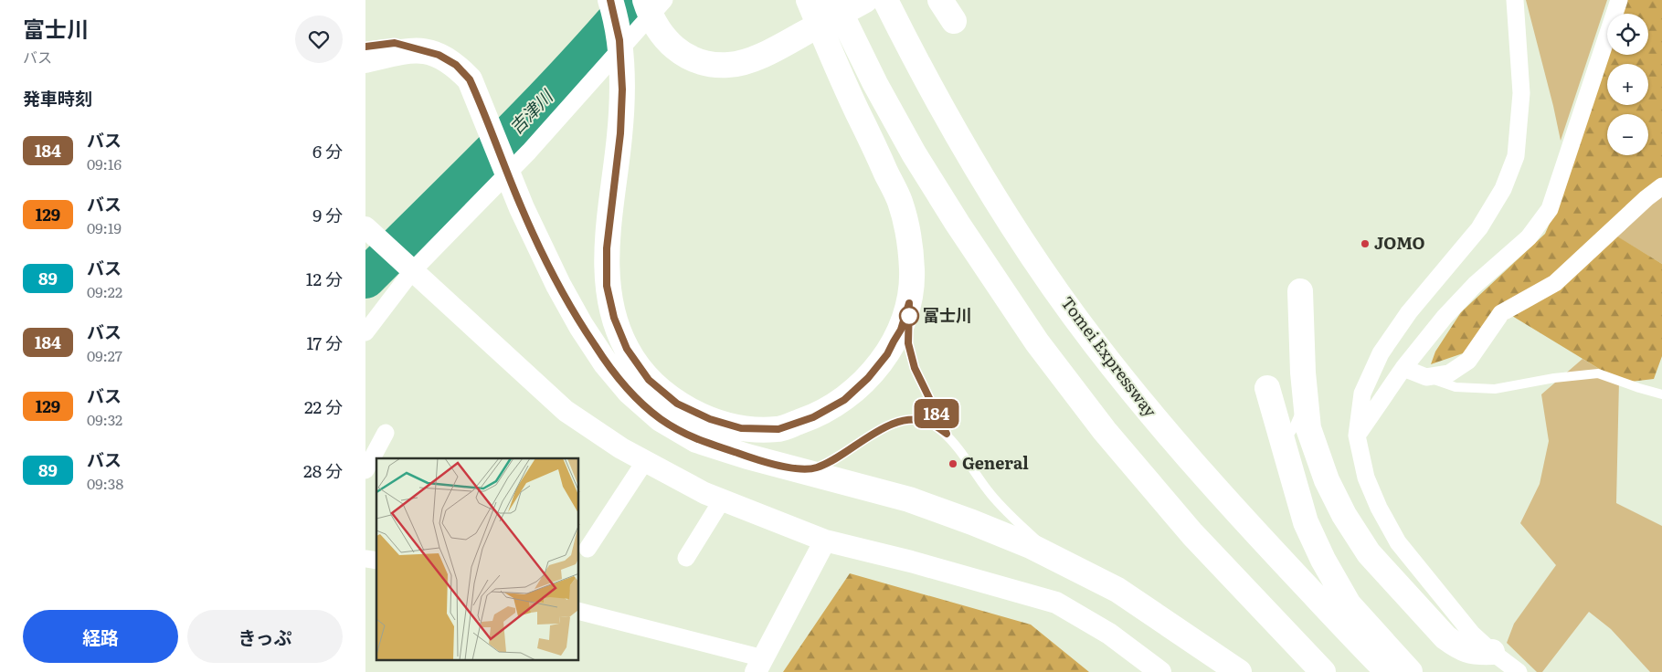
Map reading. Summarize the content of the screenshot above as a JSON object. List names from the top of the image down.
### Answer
{
  "streets": {
    "highway": ["Tomei Expressway"]
  },
  "water": ["吉津川"],
  "places": ["JOMO", "富士川", "General"],
  "lines": ["bus line 184"],
  "page": {
    "heading": [
      ["富士川", "バス"],
      "発車時刻"
    ],
    "on_map": "184",
    "map_buttons": ["+", "−"],
    "list": [
      {
        "mark": "184",
        "name": "バス",
        "note": "09:16",
        "value": "6 分"
      },
      {
        "mark": "129",
        "name": "バス",
        "note": "09:19",
        "value": "9 分"
      },
      {
        "mark": "89",
        "name": "バス",
        "note": "09:22",
        "value": "12 分"
      },
      {
        "mark": "184",
        "name": "バス",
        "note": "09:27",
        "value": "17 分"
      },
      {
        "mark": "129",
        "name": "バス",
        "note": "09:32",
        "value": "22 分"
      },
      {
        "mark": "89",
        "name": "バス",
        "note": "09:38",
        "value": "28 分"
      }
    ],
    "buttons": ["経路", "きっぷ"]
  }
}
